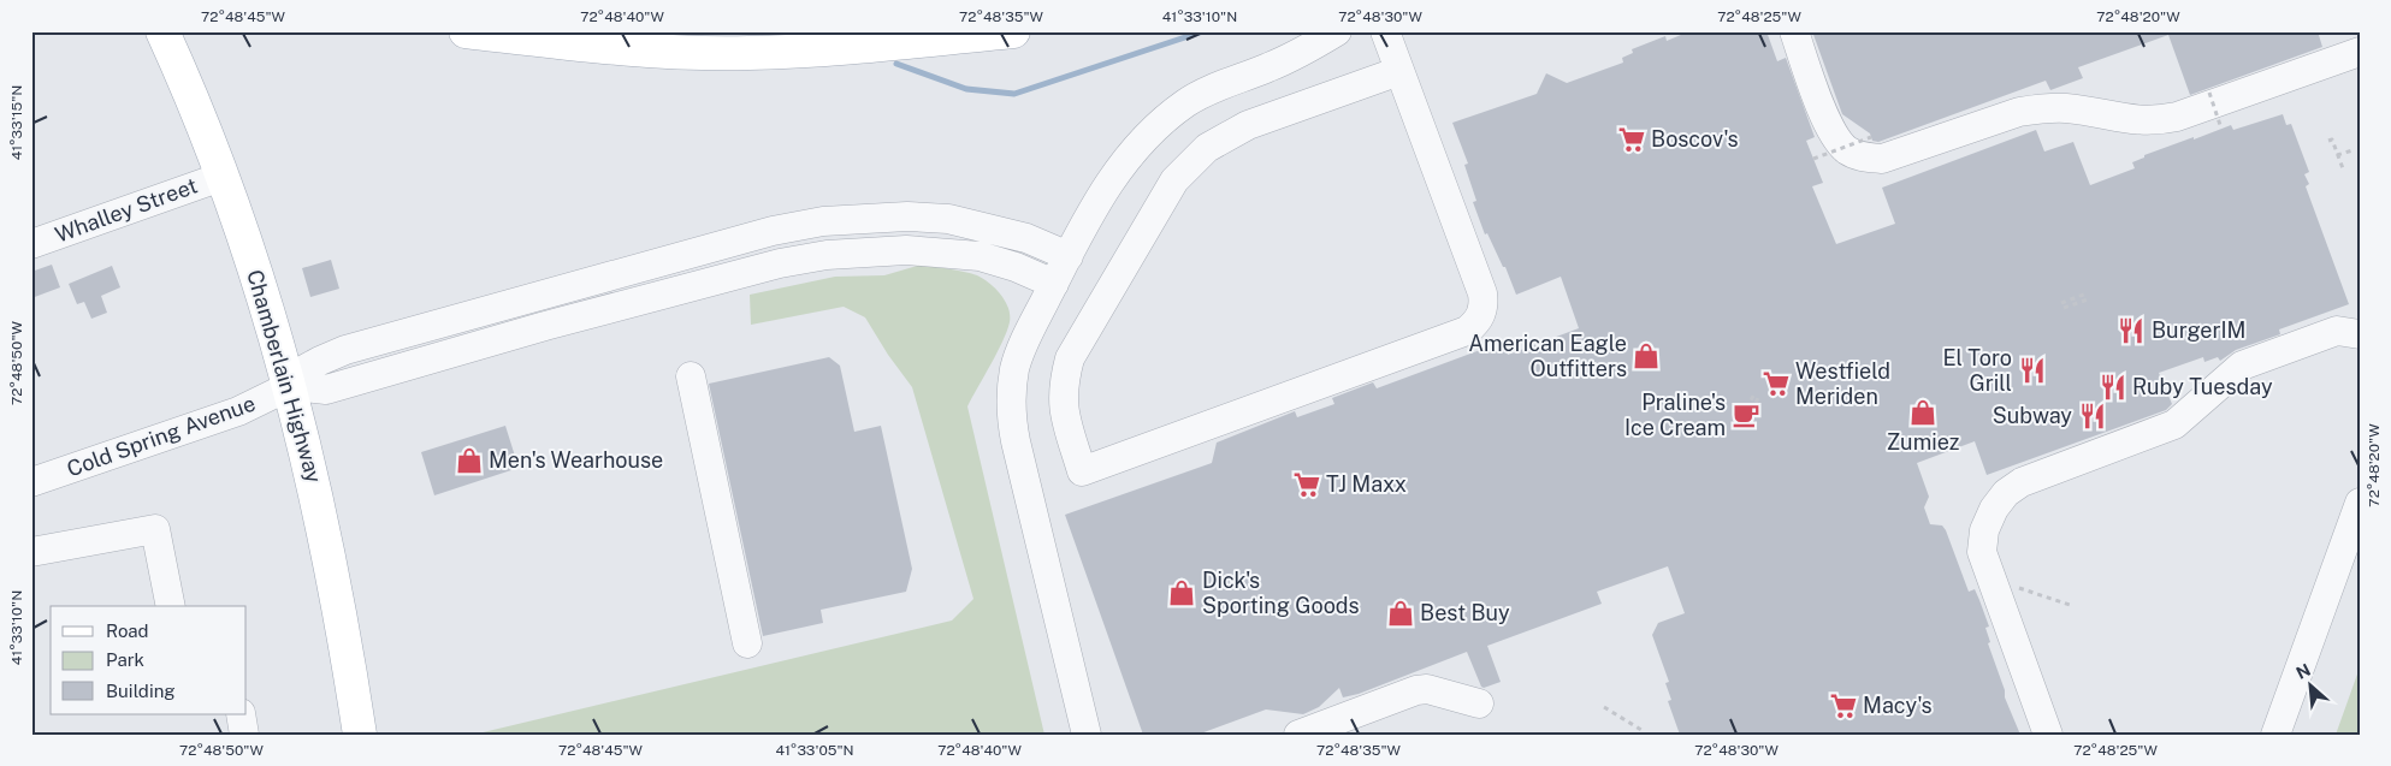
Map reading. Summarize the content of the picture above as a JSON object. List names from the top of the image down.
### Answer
{
  "streets": {
    "main road": ["Chamberlain Highway"],
    "street": ["Whalley Street", "Cold Spring Avenue"]
  },
  "crossings": [
    ["Whalley Street", "Chamberlain Highway"],
    ["Chamberlain Highway", "Cold Spring Avenue"]
  ],
  "places": {
    "supermarket": [
      "Boscov's",
      "Westfield Meriden",
      "TJ Maxx",
      "Macy's"
    ],
    "restaurant": [
      "BurgerIM",
      "El Toro Grill",
      "Ruby Tuesday",
      "Subway"
    ],
    "shop": [
      "American Eagle Outfitters",
      "Zumiez",
      "Men's Wearhouse",
      "Dick's Sporting Goods",
      "Best Buy"
    ],
    "cafe": ["Praline's Ice Cream"]
  },
  "legend": ["Road", "Park", "Building"],
  "north": "top left",
  "coordinates": [
    "72°48'45\"W",
    "72°48'40\"W",
    "72°48'35\"W",
    "41°33'10\"N",
    "72°48'30\"W",
    "72°48'25\"W",
    "72°48'20\"W",
    "41°33'15\"N",
    "72°48'50\"W",
    "41°33'05\"N"
  ]
}
